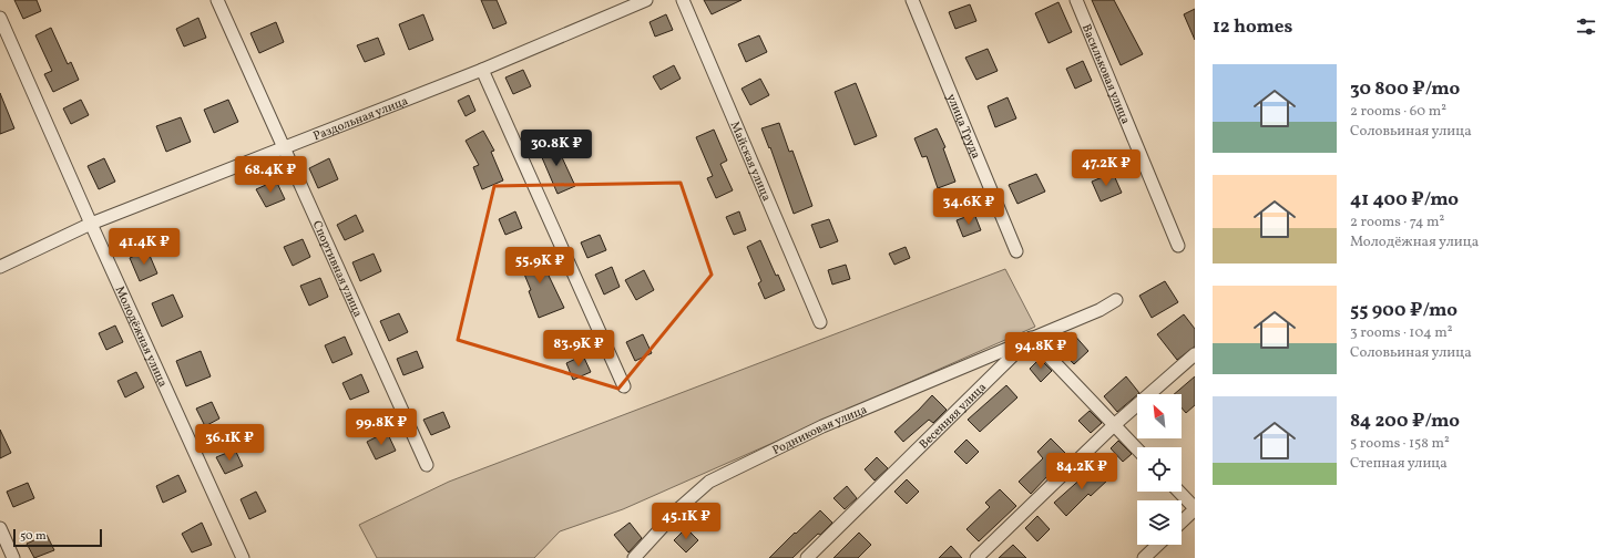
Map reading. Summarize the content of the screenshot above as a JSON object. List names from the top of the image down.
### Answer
{
  "streets": {
    "street": [
      "Васильковая улица",
      "Раздольная улица",
      "улица Труда",
      "Майская улица",
      "Спортивная улица",
      "Молодёжная улица",
      "Весенняя улица",
      "Родниковая улица"
    ]
  },
  "crossings": [
    ["Раздольная улица", "Спортивная улица"],
    ["Раздольная улица", "Молодёжная улица"],
    ["Весенняя улица", "Родниковая улица"]
  ],
  "scale_bar": "50 m",
  "north": "top left",
  "page": {
    "heading": "12 homes",
    "list": [
      {
        "name": "30 800 ₽/mo",
        "note": "2 rooms · 60 m² · Соловьиная улица"
      },
      {
        "name": "41 400 ₽/mo",
        "note": "2 rooms · 74 m² · Молодёжная улица"
      },
      {
        "name": "55 900 ₽/mo",
        "note": "3 rooms · 104 m² · Соловьиная улица"
      },
      {
        "name": "84 200 ₽/mo",
        "note": "5 rooms · 158 m² · Степная улица"
      }
    ],
    "price": [
      "30.8K ₽",
      "47.2K ₽",
      "68.4K ₽",
      "34.6K ₽",
      "41.4K ₽",
      "55.9K ₽",
      "83.9K ₽",
      "94.8K ₽",
      "99.8K ₽",
      "36.1K ₽",
      "84.2K ₽",
      "45.1K ₽"
    ],
    "scale": "50 m"
  }
}
